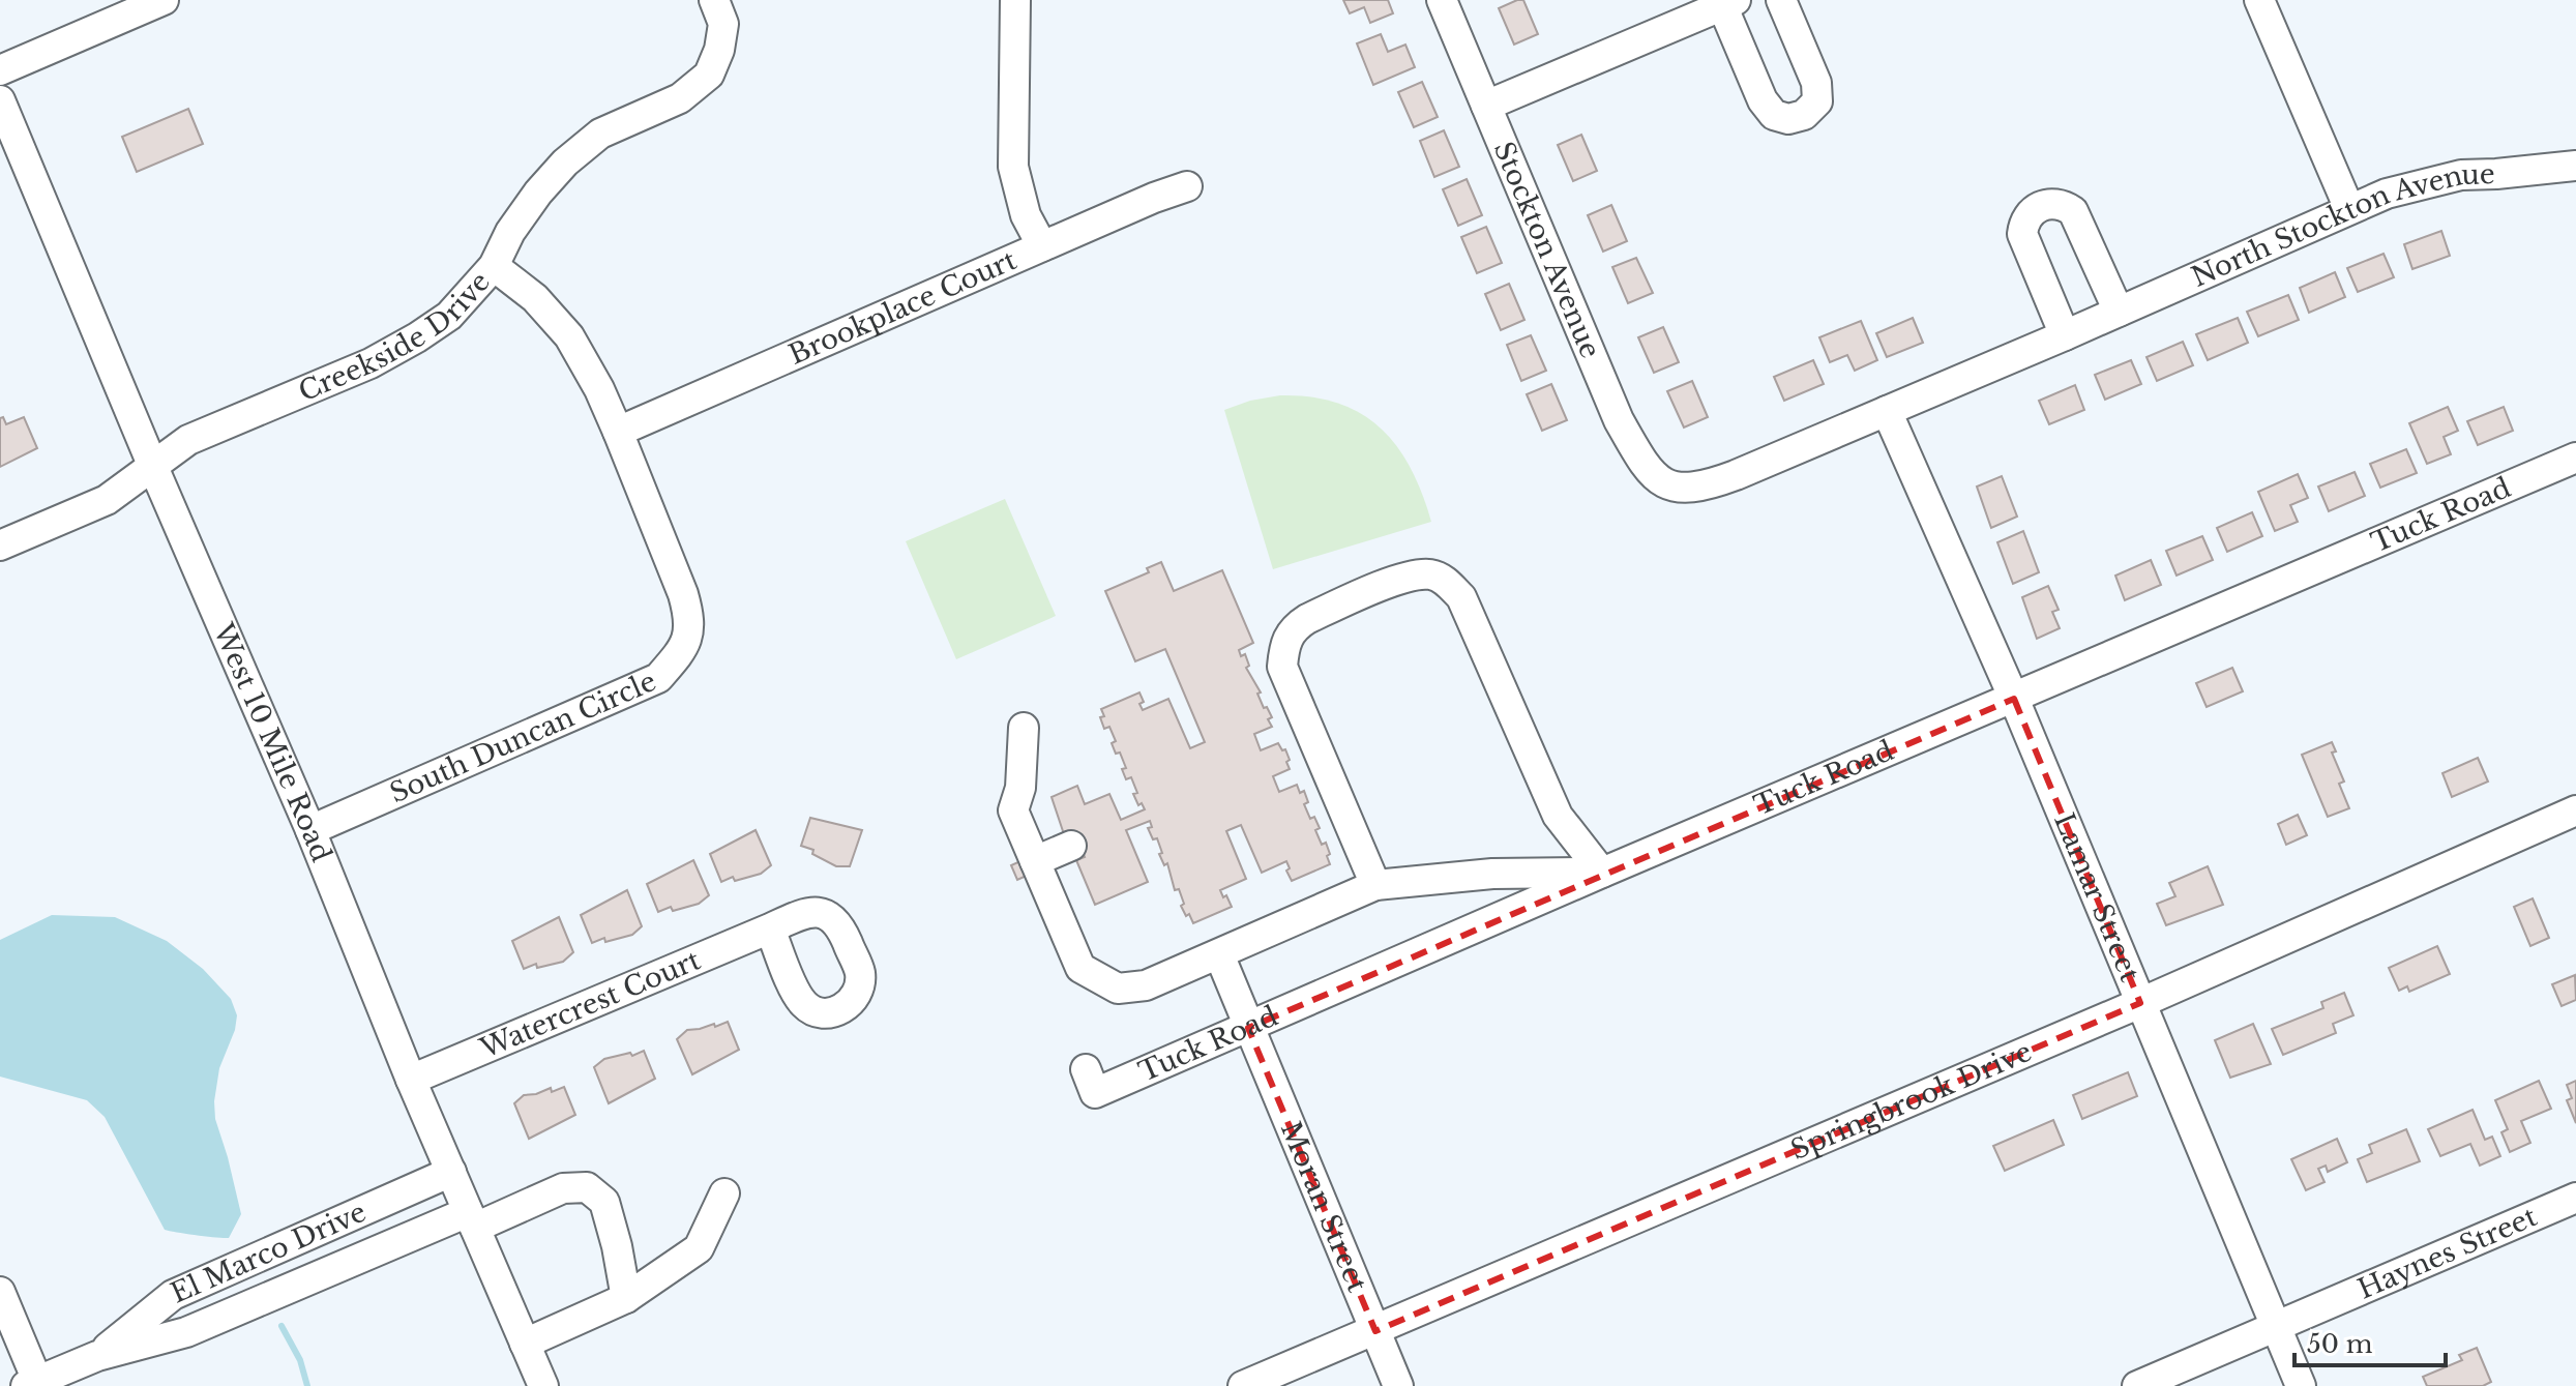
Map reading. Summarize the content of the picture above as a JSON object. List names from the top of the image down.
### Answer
{
  "streets": {
    "street": [
      "North Stockton Avenue",
      "Stockton Avenue",
      "Brookplace Court",
      "Creekside Drive",
      "Tuck Road",
      "South Duncan Circle",
      "West 10 Mile Road",
      "Lamar Street",
      "Watercrest Court",
      "Springbrook Drive",
      "Moran Street",
      "Haynes Street",
      "El Marco Drive"
    ]
  },
  "crossings": [
    ["North Stockton Avenue", "Stockton Avenue"],
    ["North Stockton Avenue", "Lamar Street"],
    ["Brookplace Court", "South Duncan Circle"],
    ["Creekside Drive", "South Duncan Circle"],
    ["Creekside Drive", "West 10 Mile Road"],
    ["Tuck Road", "Lamar Street"],
    ["Tuck Road", "Moran Street"],
    ["South Duncan Circle", "West 10 Mile Road"],
    ["West 10 Mile Road", "Watercrest Court"],
    ["West 10 Mile Road", "El Marco Drive"],
    ["Lamar Street", "Springbrook Drive"],
    ["Lamar Street", "Haynes Street"],
    ["Springbrook Drive", "Moran Street"]
  ],
  "scale_bar": "50 m"
}
